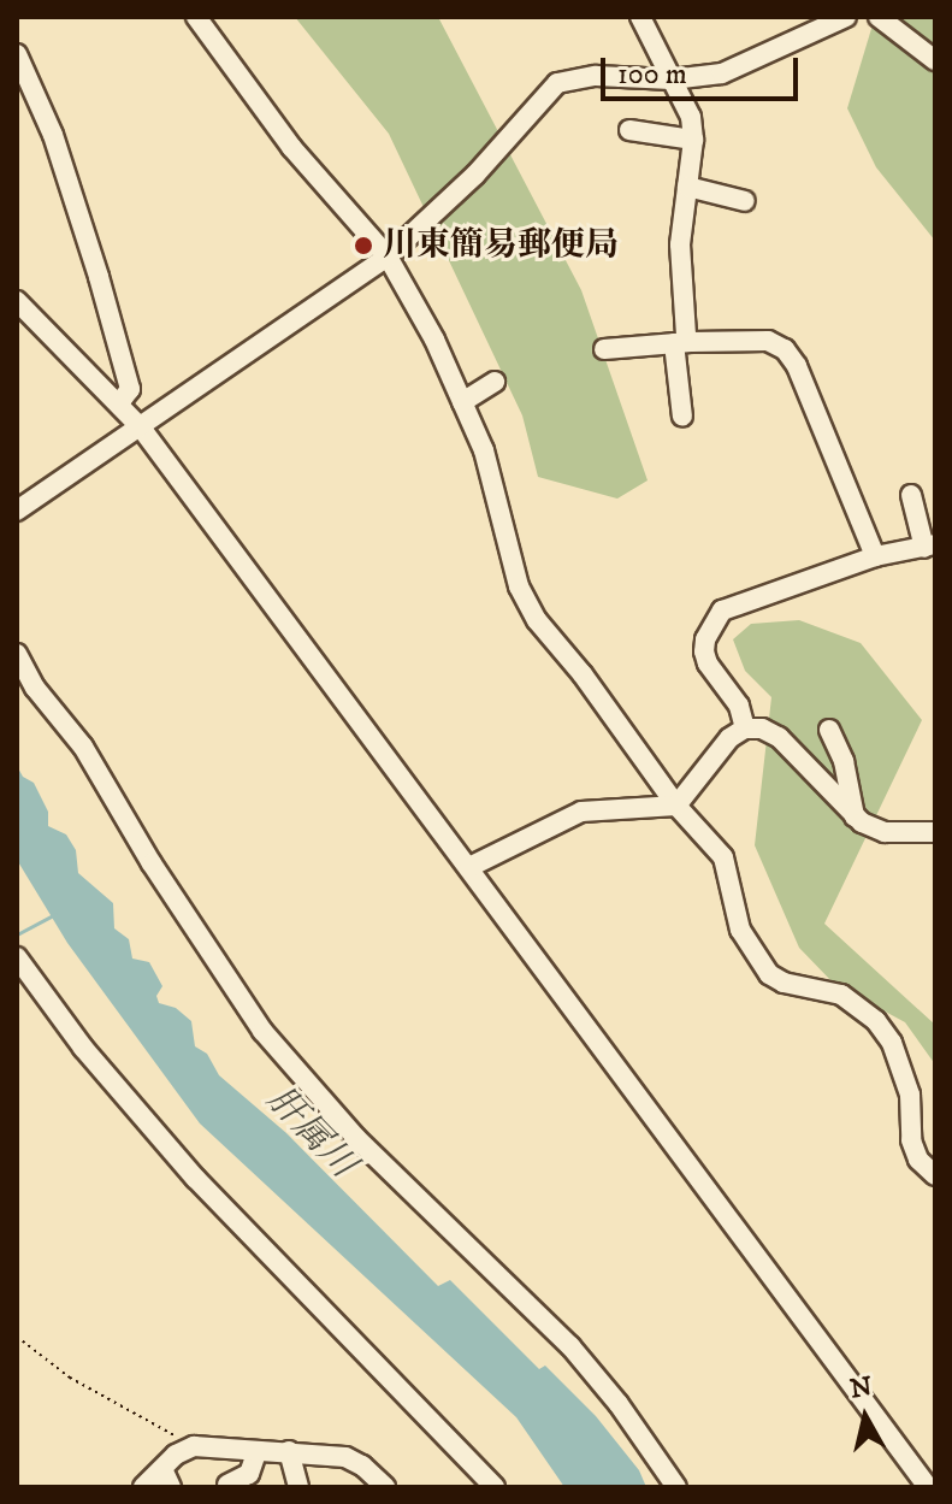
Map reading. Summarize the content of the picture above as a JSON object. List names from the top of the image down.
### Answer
{
  "water": ["肝属川"],
  "places": ["川東簡易郵便局"],
  "scale_bar": "100 m",
  "north": "top"
}
